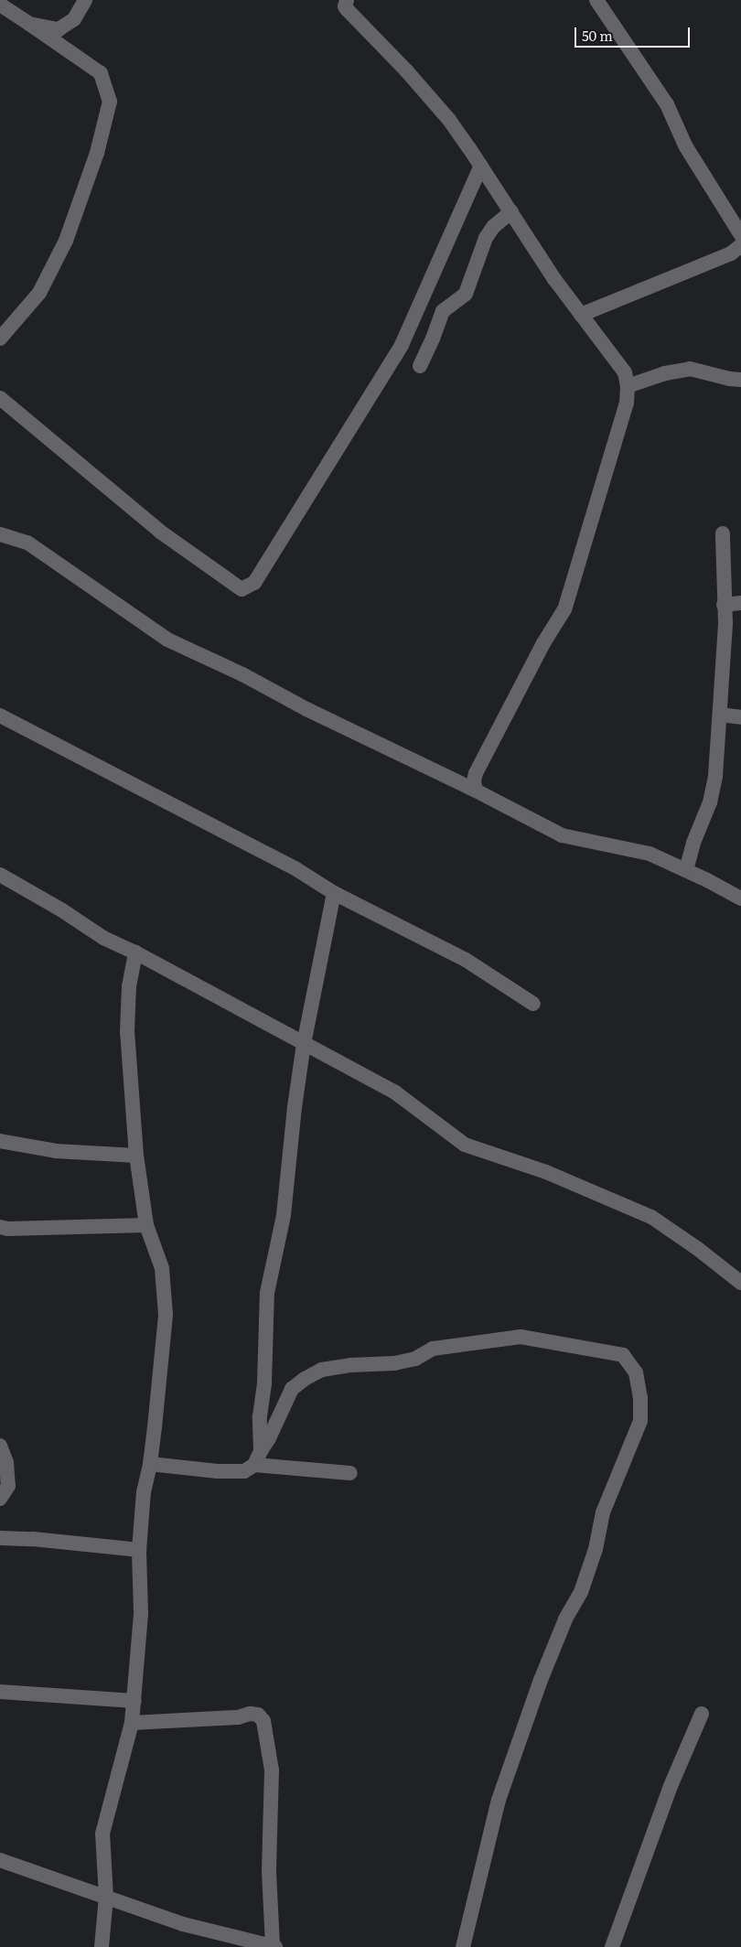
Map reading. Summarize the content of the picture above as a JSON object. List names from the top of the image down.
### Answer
{
  "scale_bar": "50 m"
}
